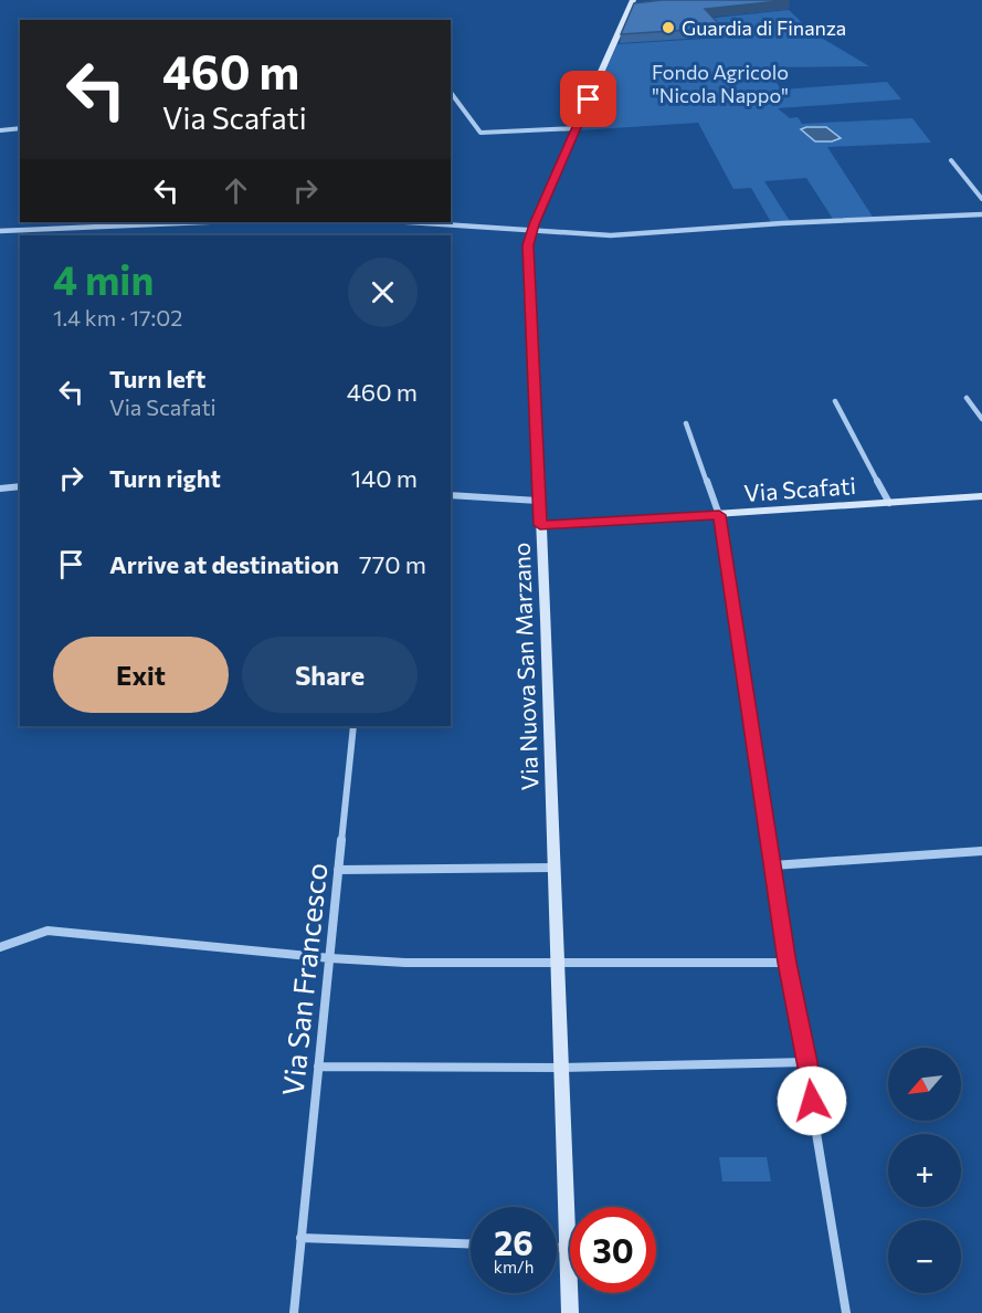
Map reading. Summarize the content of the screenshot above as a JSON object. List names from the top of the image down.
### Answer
{
  "streets": {
    "street": ["Via Scafati", "Via Nuova San Marzano", "Via San Francesco"]
  },
  "crossings": [
    ["Via Scafati", "Via Nuova San Marzano"]
  ],
  "parks": ["Fondo Agricolo \"Nicola Nappo\""],
  "places": ["Guardia di Finanza"],
  "north": "bottom left",
  "page": {
    "turn": ["460 m", "Via Scafati"],
    "heading": ["4 min", "1.4 km · 17:02"],
    "list": [
      {
        "name": "Turn left",
        "note": "Via Scafati",
        "value": "460 m"
      },
      {
        "name": "Turn right",
        "value": "140 m"
      },
      {
        "name": "Arrive at destination",
        "value": "770 m"
      }
    ],
    "buttons": ["Exit", "Share"],
    "map_buttons": ["+", "−"],
    "speed": "26 km/h",
    "limit": "30"
  }
}
